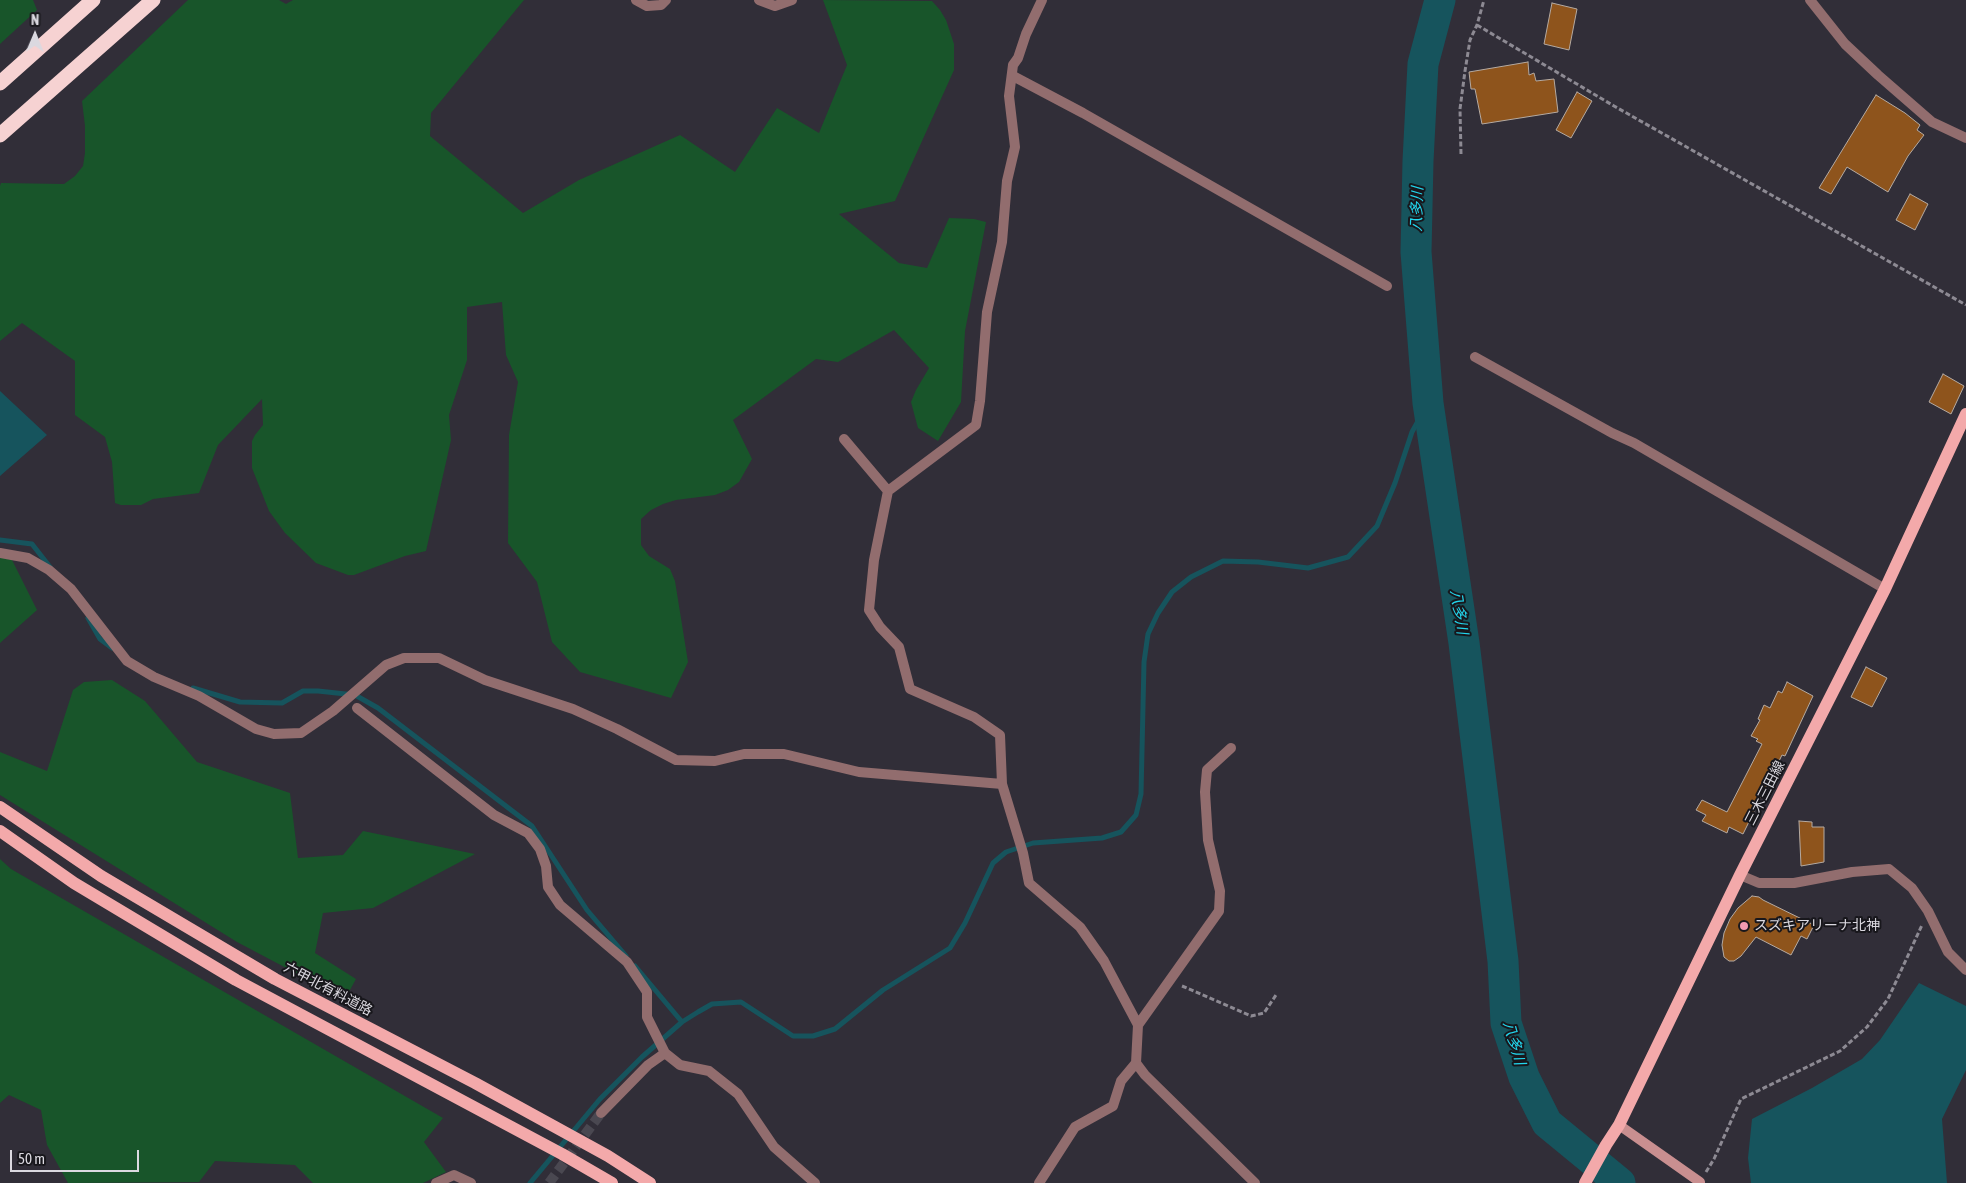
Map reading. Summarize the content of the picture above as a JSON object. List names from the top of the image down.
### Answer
{
  "streets": {
    "main road": ["三木三田線", "六甲北有料道路"]
  },
  "water": ["八多川"],
  "places": ["スズキアリーナ北神"],
  "scale_bar": "50 m",
  "north": "top"
}
